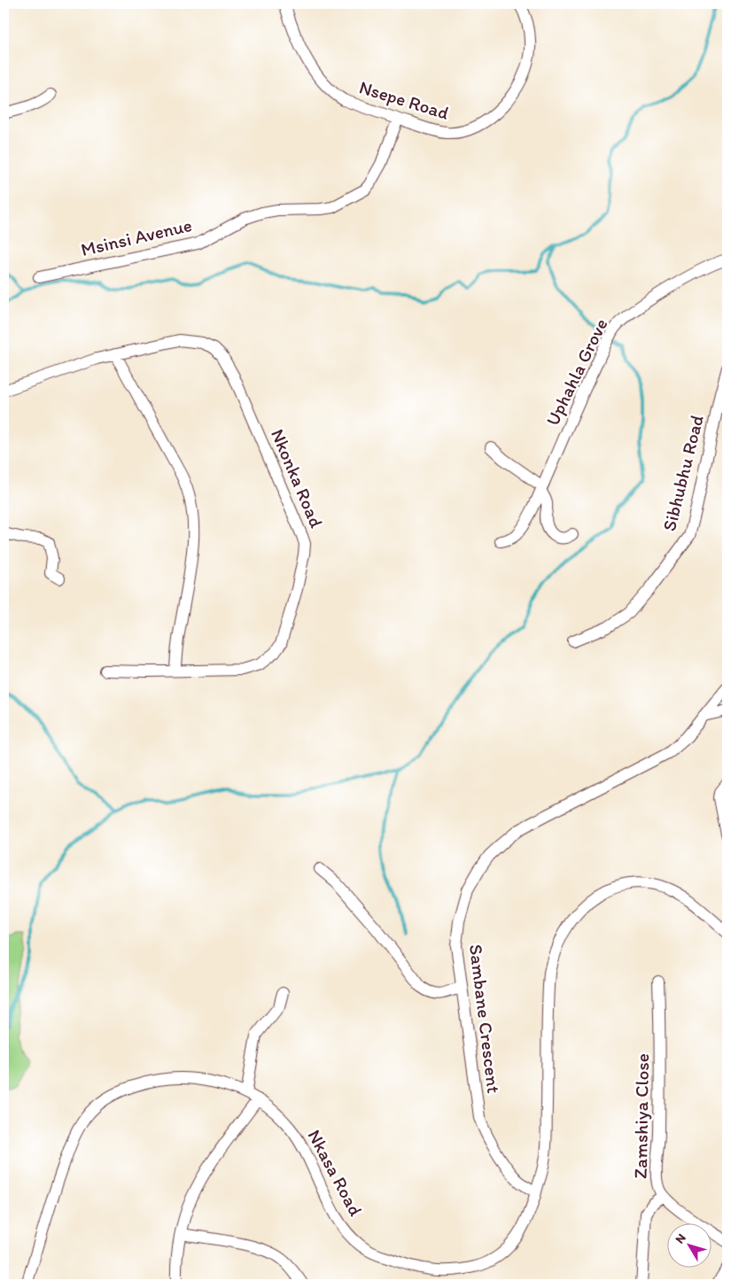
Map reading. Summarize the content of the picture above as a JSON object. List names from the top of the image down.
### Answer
{
  "streets": {
    "street": [
      "Nsepe Road",
      "Msinsi Avenue",
      "Uphahla Grove",
      "Sibhubhu Road",
      "Nkonka Road",
      "Sambane Crescent",
      "Zamshiya Close",
      "Nkasa Road"
    ]
  },
  "crossings": [
    ["Nsepe Road", "Msinsi Avenue"],
    ["Sambane Crescent", "Nkasa Road"]
  ],
  "north": "top left"
}
